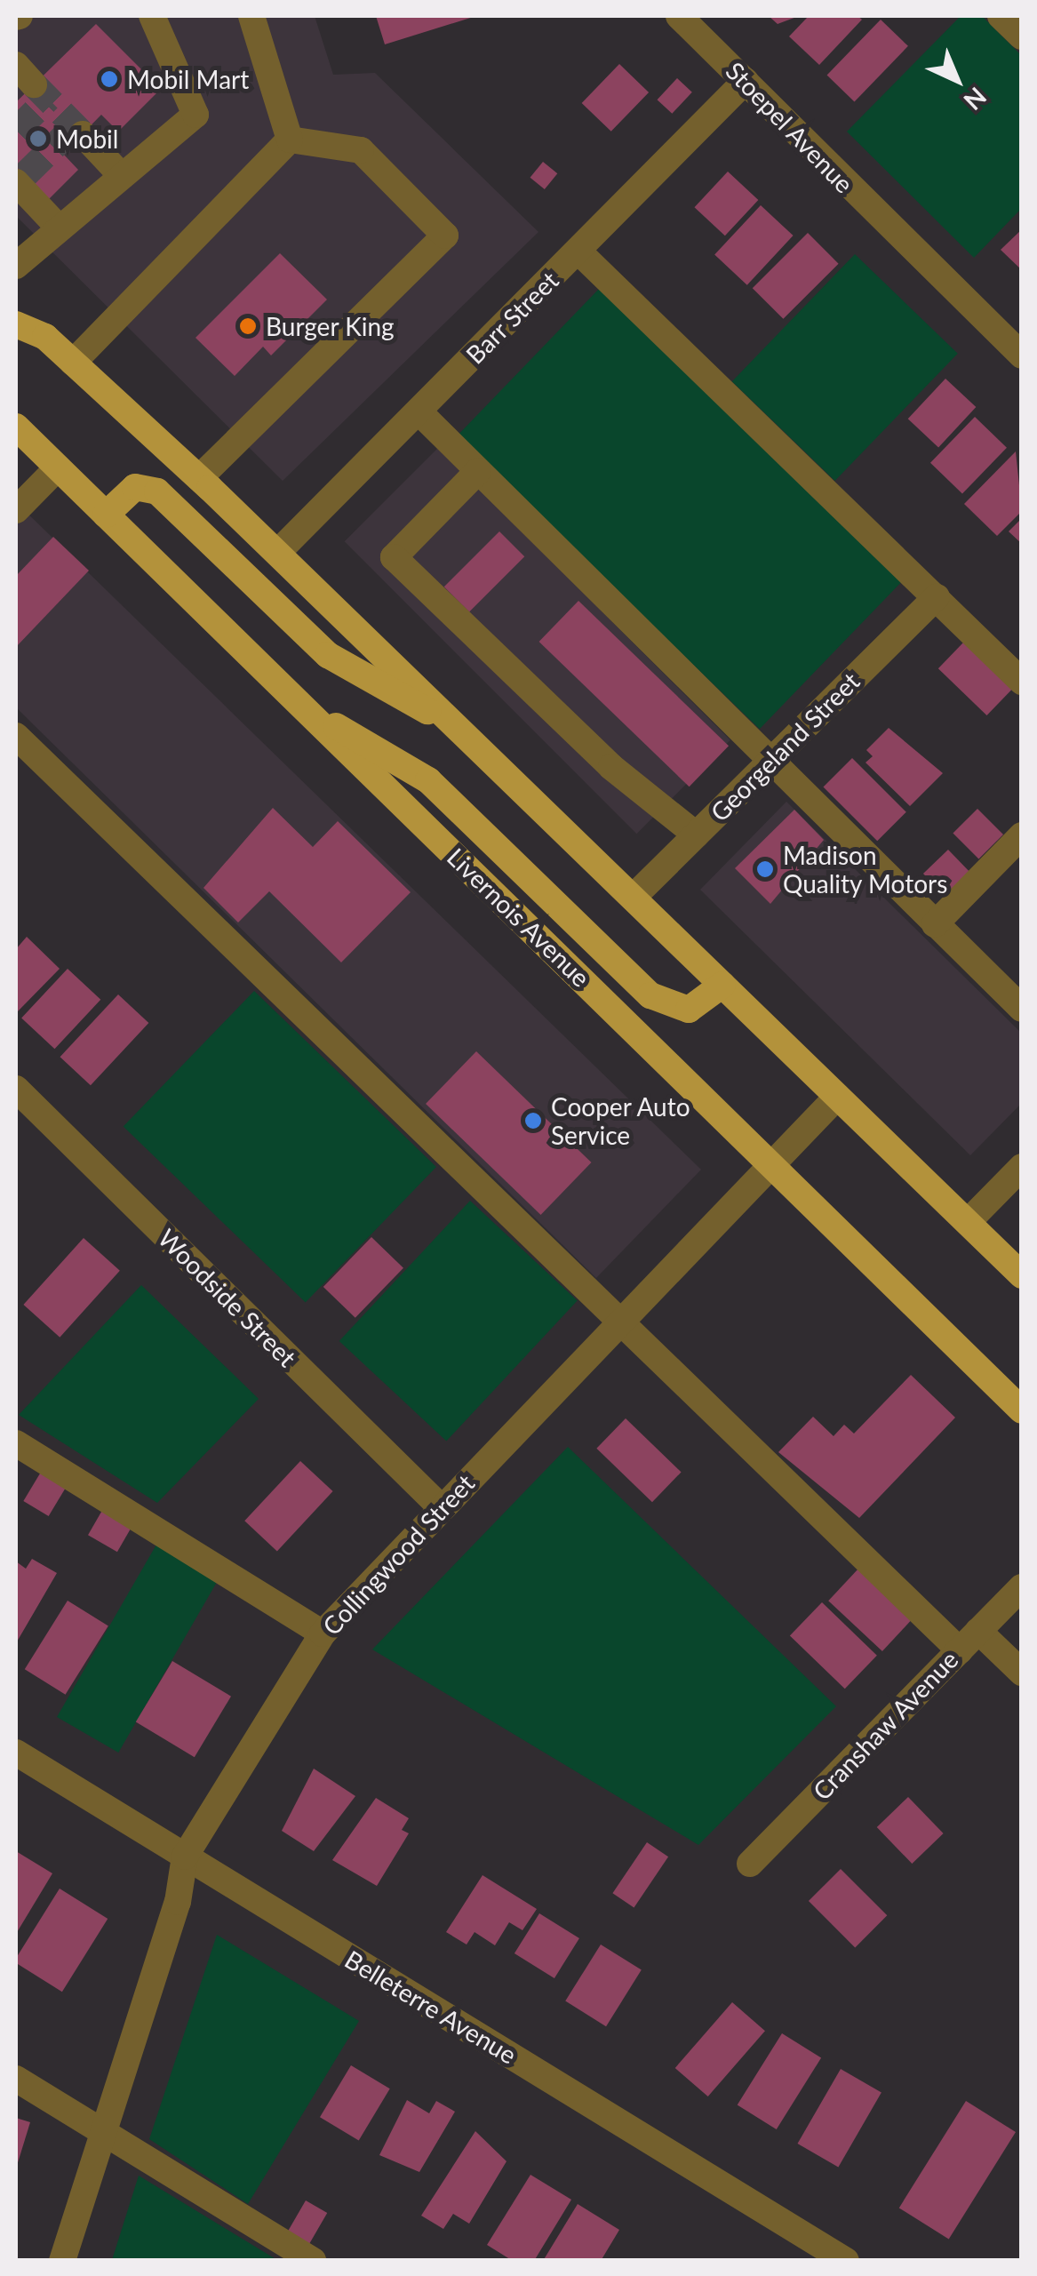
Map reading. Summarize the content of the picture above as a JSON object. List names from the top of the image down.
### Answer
{
  "streets": {
    "main road": ["Livernois Avenue"],
    "street": [
      "Stoepel Avenue",
      "Barr Street",
      "Georgeland Street",
      "Woodside Street",
      "Collingwood Street",
      "Cranshaw Avenue",
      "Belleterre Avenue"
    ]
  },
  "crossings": [
    ["Stoepel Avenue", "Barr Street"],
    ["Livernois Avenue", "Collingwood Street"],
    ["Woodside Street", "Collingwood Street"],
    ["Collingwood Street", "Belleterre Avenue"]
  ],
  "places": [
    "Mobil Mart",
    "Mobil",
    "Burger King",
    "Madison Quality Motors",
    "Cooper Auto Service"
  ],
  "north": "bottom right"
}
